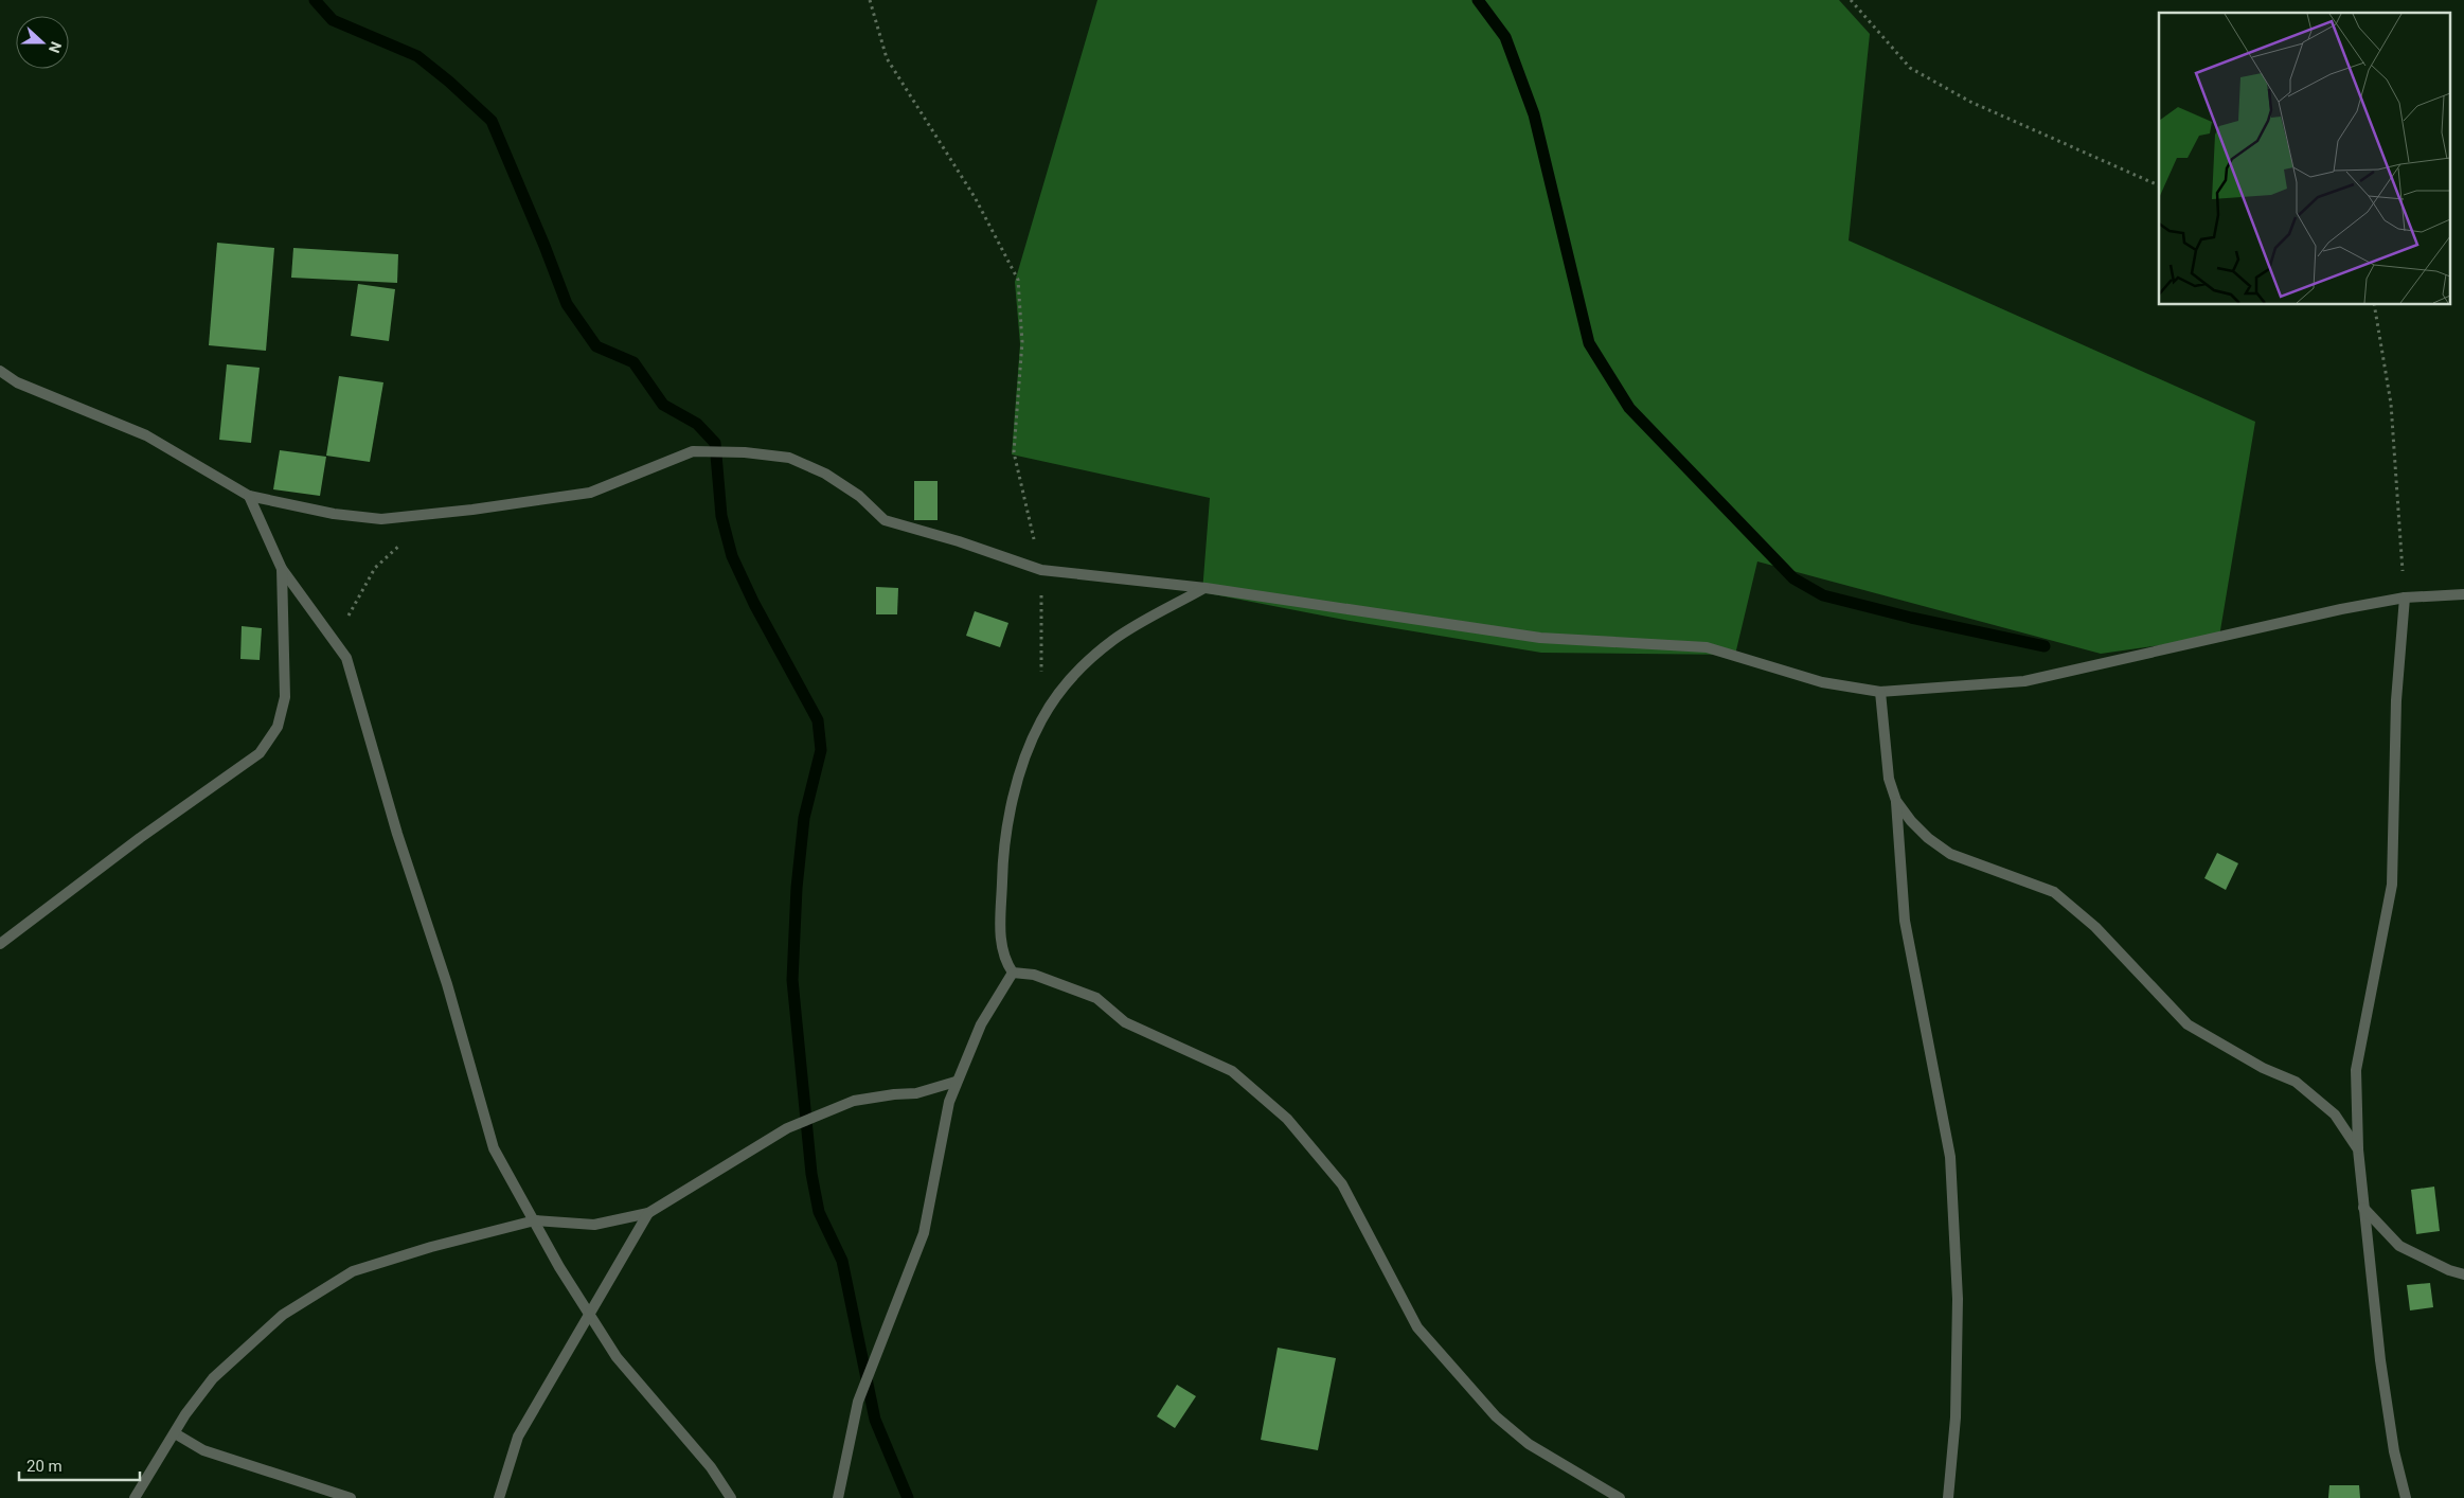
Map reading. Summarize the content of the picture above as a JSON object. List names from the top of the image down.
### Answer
{
  "scale_bar": "20 m",
  "north": "right"
}
